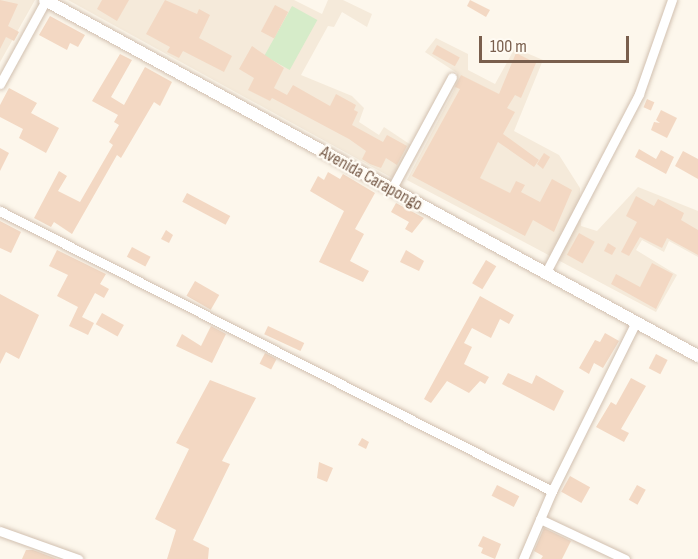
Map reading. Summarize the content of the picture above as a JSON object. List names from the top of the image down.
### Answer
{
  "streets": {
    "street": ["Avenida Carapongo"]
  },
  "scale_bar": "100 m"
}
